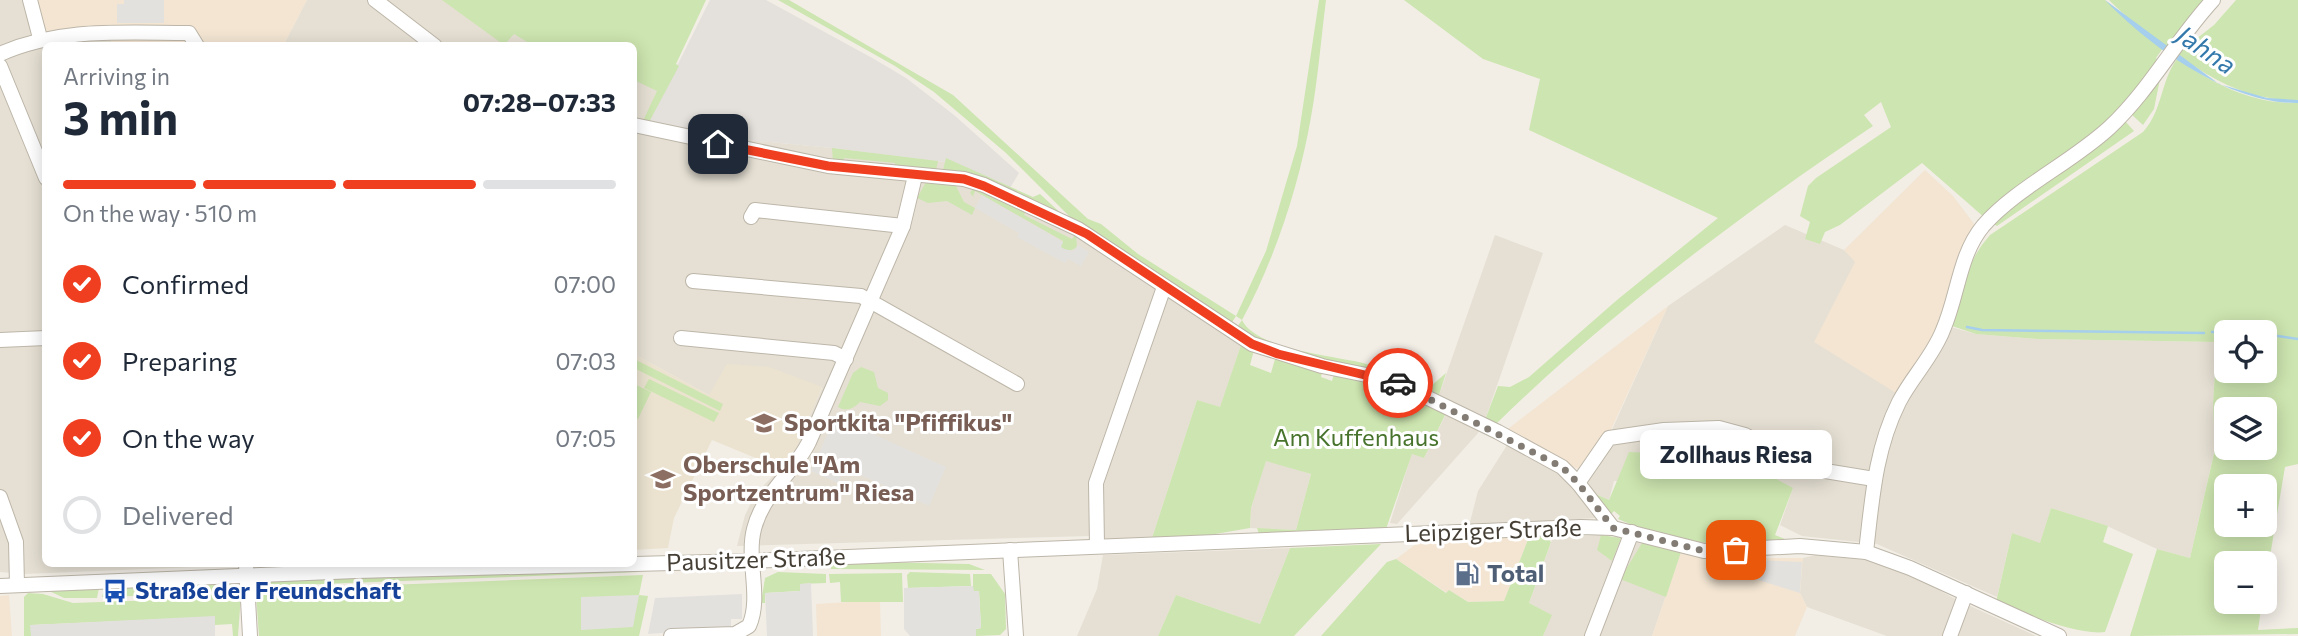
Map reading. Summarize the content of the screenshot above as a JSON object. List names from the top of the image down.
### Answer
{
  "streets": {
    "street": ["Leipziger Straße", "Pausitzer Straße"]
  },
  "crossings": [
    ["Leipziger Straße", "Pausitzer Straße"]
  ],
  "water": ["Jahna"],
  "parks": ["Am Kuffenhaus"],
  "places": {
    "school or university": ["Sportkita \"Pfiffikus\"", "Oberschule \"Am Sportzentrum\" Riesa"],
    "other": ["Zollhaus Riesa"],
    "fuel station": ["Total"],
    "bus stop": ["Straße der Freundschaft"]
  },
  "page": {
    "heading": ["3 min", "Arriving in", "07:28–07:33"],
    "bar": "On the way · 510 m",
    "list": [
      ["Confirmed", "07:00"],
      ["Preparing", "07:03"],
      ["On the way", "07:05"],
      "Delivered"
    ],
    "map_buttons": ["+", "−"],
    "bubble": "Zollhaus Riesa"
  }
}
